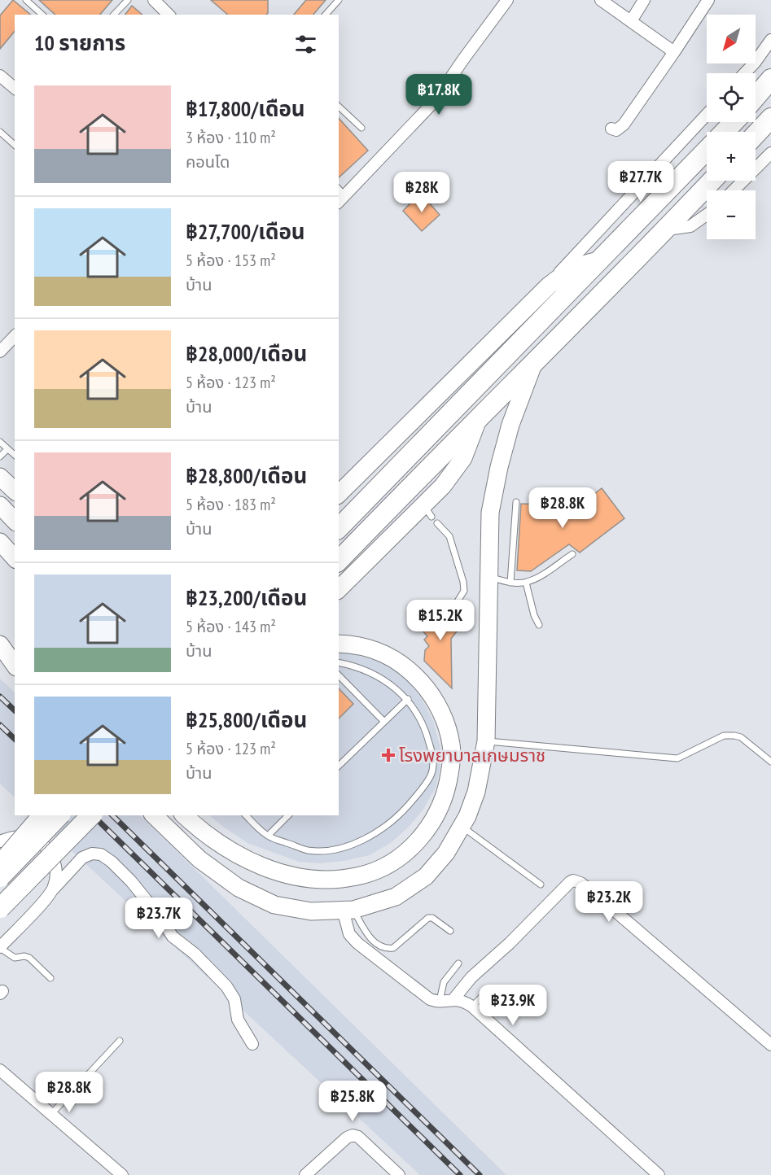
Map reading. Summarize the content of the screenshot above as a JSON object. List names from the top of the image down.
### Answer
{
  "places": {
    "health": ["โรงพยาบาลเกษมราช"]
  },
  "north": "bottom left",
  "page": {
    "map_buttons": ["+", "−"],
    "heading": "10 รายการ",
    "list": [
      {
        "name": "฿17,800/เดือน",
        "note": "3 ห้อง · 110 m² · คอนโด"
      },
      {
        "name": "฿27,700/เดือน",
        "note": "5 ห้อง · 153 m² · บ้าน"
      },
      {
        "name": "฿28,000/เดือน",
        "note": "5 ห้อง · 123 m² · บ้าน"
      },
      {
        "name": "฿28,800/เดือน",
        "note": "5 ห้อง · 183 m² · บ้าน"
      },
      {
        "name": "฿23,200/เดือน",
        "note": "5 ห้อง · 143 m² · บ้าน"
      },
      {
        "name": "฿25,800/เดือน",
        "note": "5 ห้อง · 123 m² · บ้าน"
      }
    ],
    "price": [
      "฿17.8K",
      "฿27.7K",
      "฿28K",
      "฿28.8K",
      "฿15.2K",
      "฿23.2K",
      "฿23.7K",
      "฿23.9K",
      "฿28.8K",
      "฿25.8K"
    ]
  }
}
